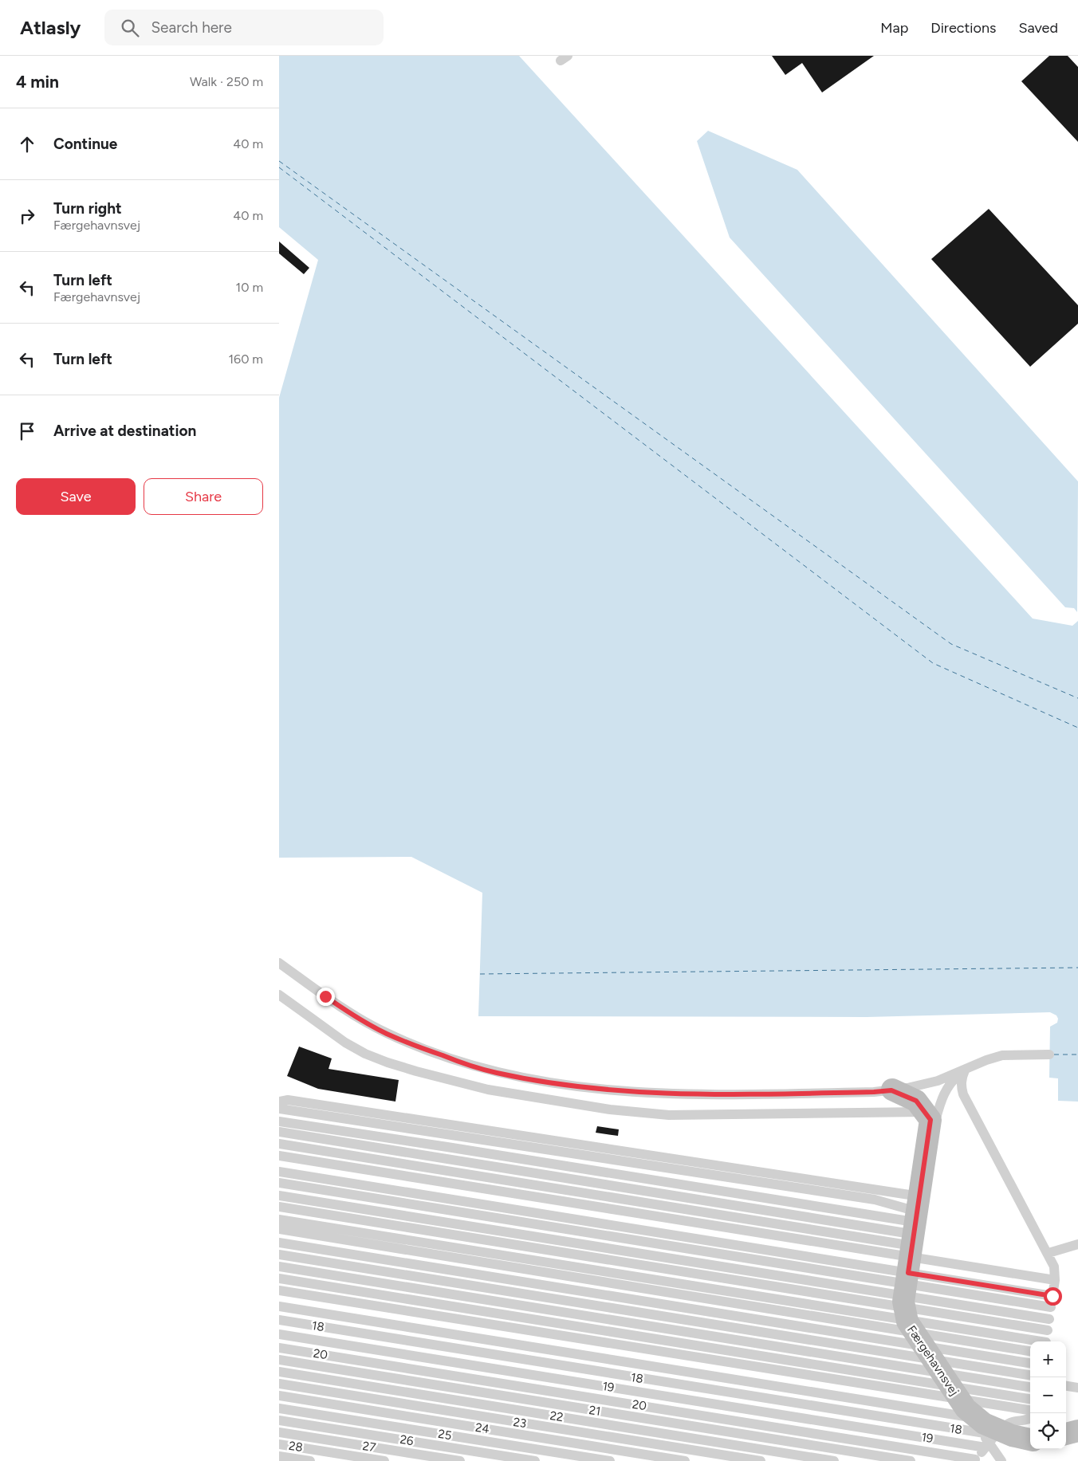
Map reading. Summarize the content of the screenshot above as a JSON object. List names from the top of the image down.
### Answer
{
  "streets": {
    "lane": [
      "18",
      "20",
      "19",
      "21",
      "22",
      "23",
      "24",
      "25",
      "26",
      "28",
      "27"
    ]
  },
  "crossings": [
    ["18", "19"]
  ],
  "page": {
    "header": "Atlasly",
    "search": "Search here",
    "nav": ["Map", "Directions", "Saved"],
    "heading": ["4 min", "Walk · 250 m"],
    "list": [
      ["Continue", "40 m"],
      ["Turn right", "Færgehavnsvej", "40 m"],
      ["Turn left", "Færgehavnsvej", "10 m"],
      ["Turn left", "160 m"],
      "Arrive at destination"
    ],
    "buttons": ["Save", "Share"],
    "map_buttons": ["+", "−"]
  }
}
